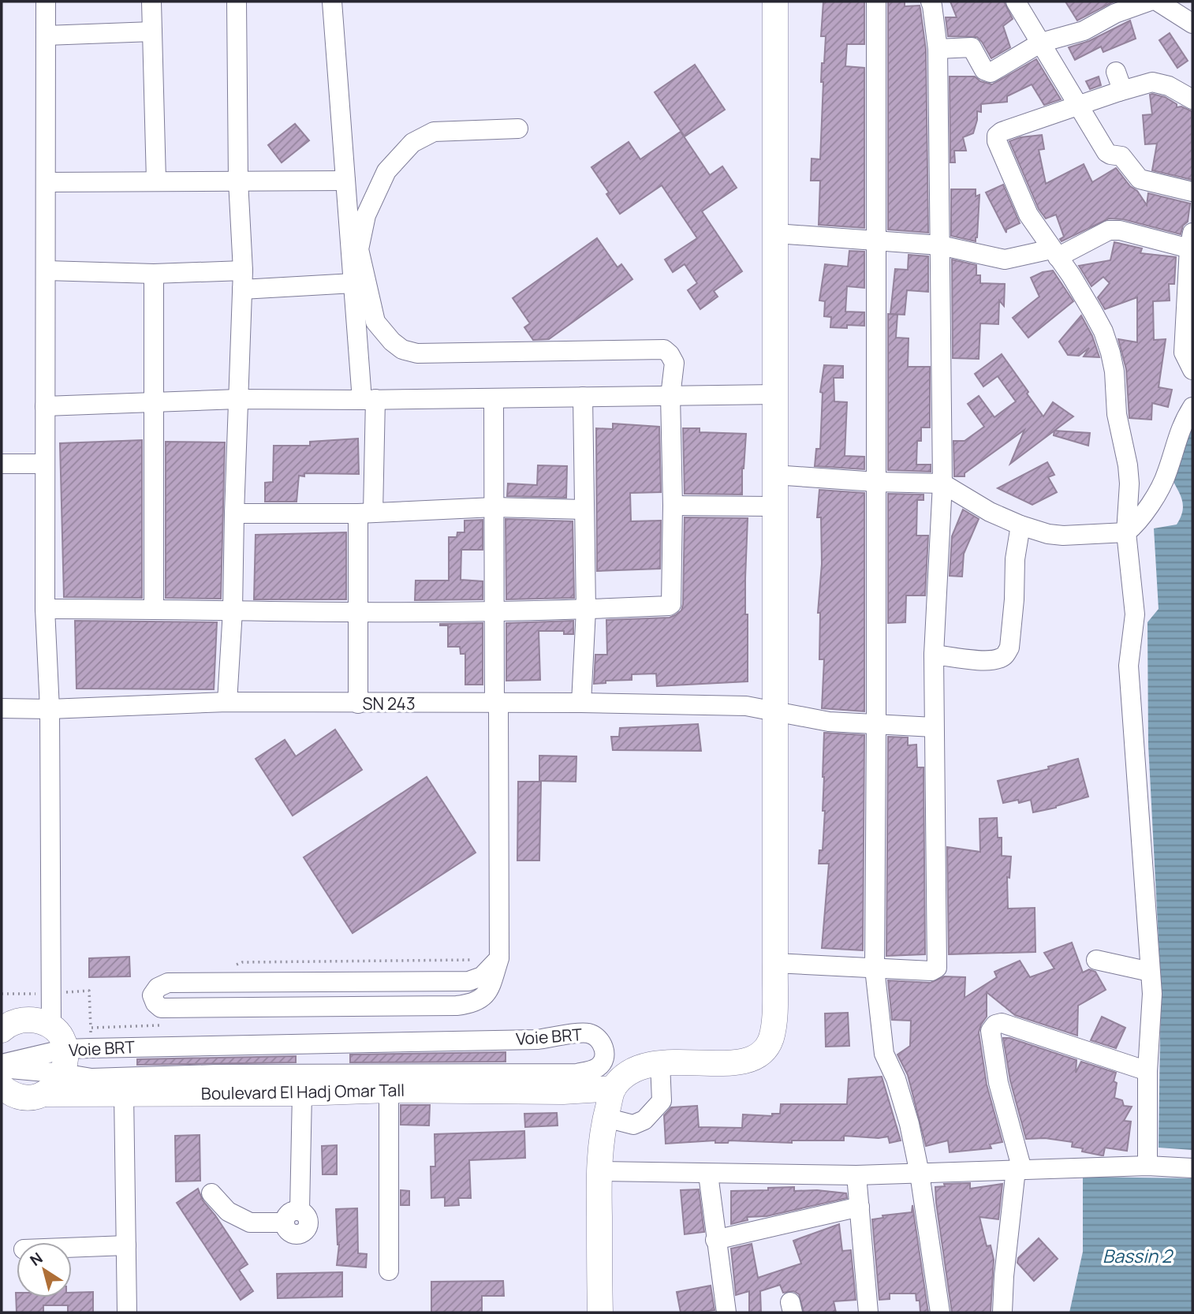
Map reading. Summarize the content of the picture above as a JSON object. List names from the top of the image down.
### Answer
{
  "streets": {
    "main road": ["Boulevard El Hadj Omar Tall"],
    "street": ["SN 243", "Voie BRT"]
  },
  "water": ["Bassin 2"],
  "north": "top left"
}
